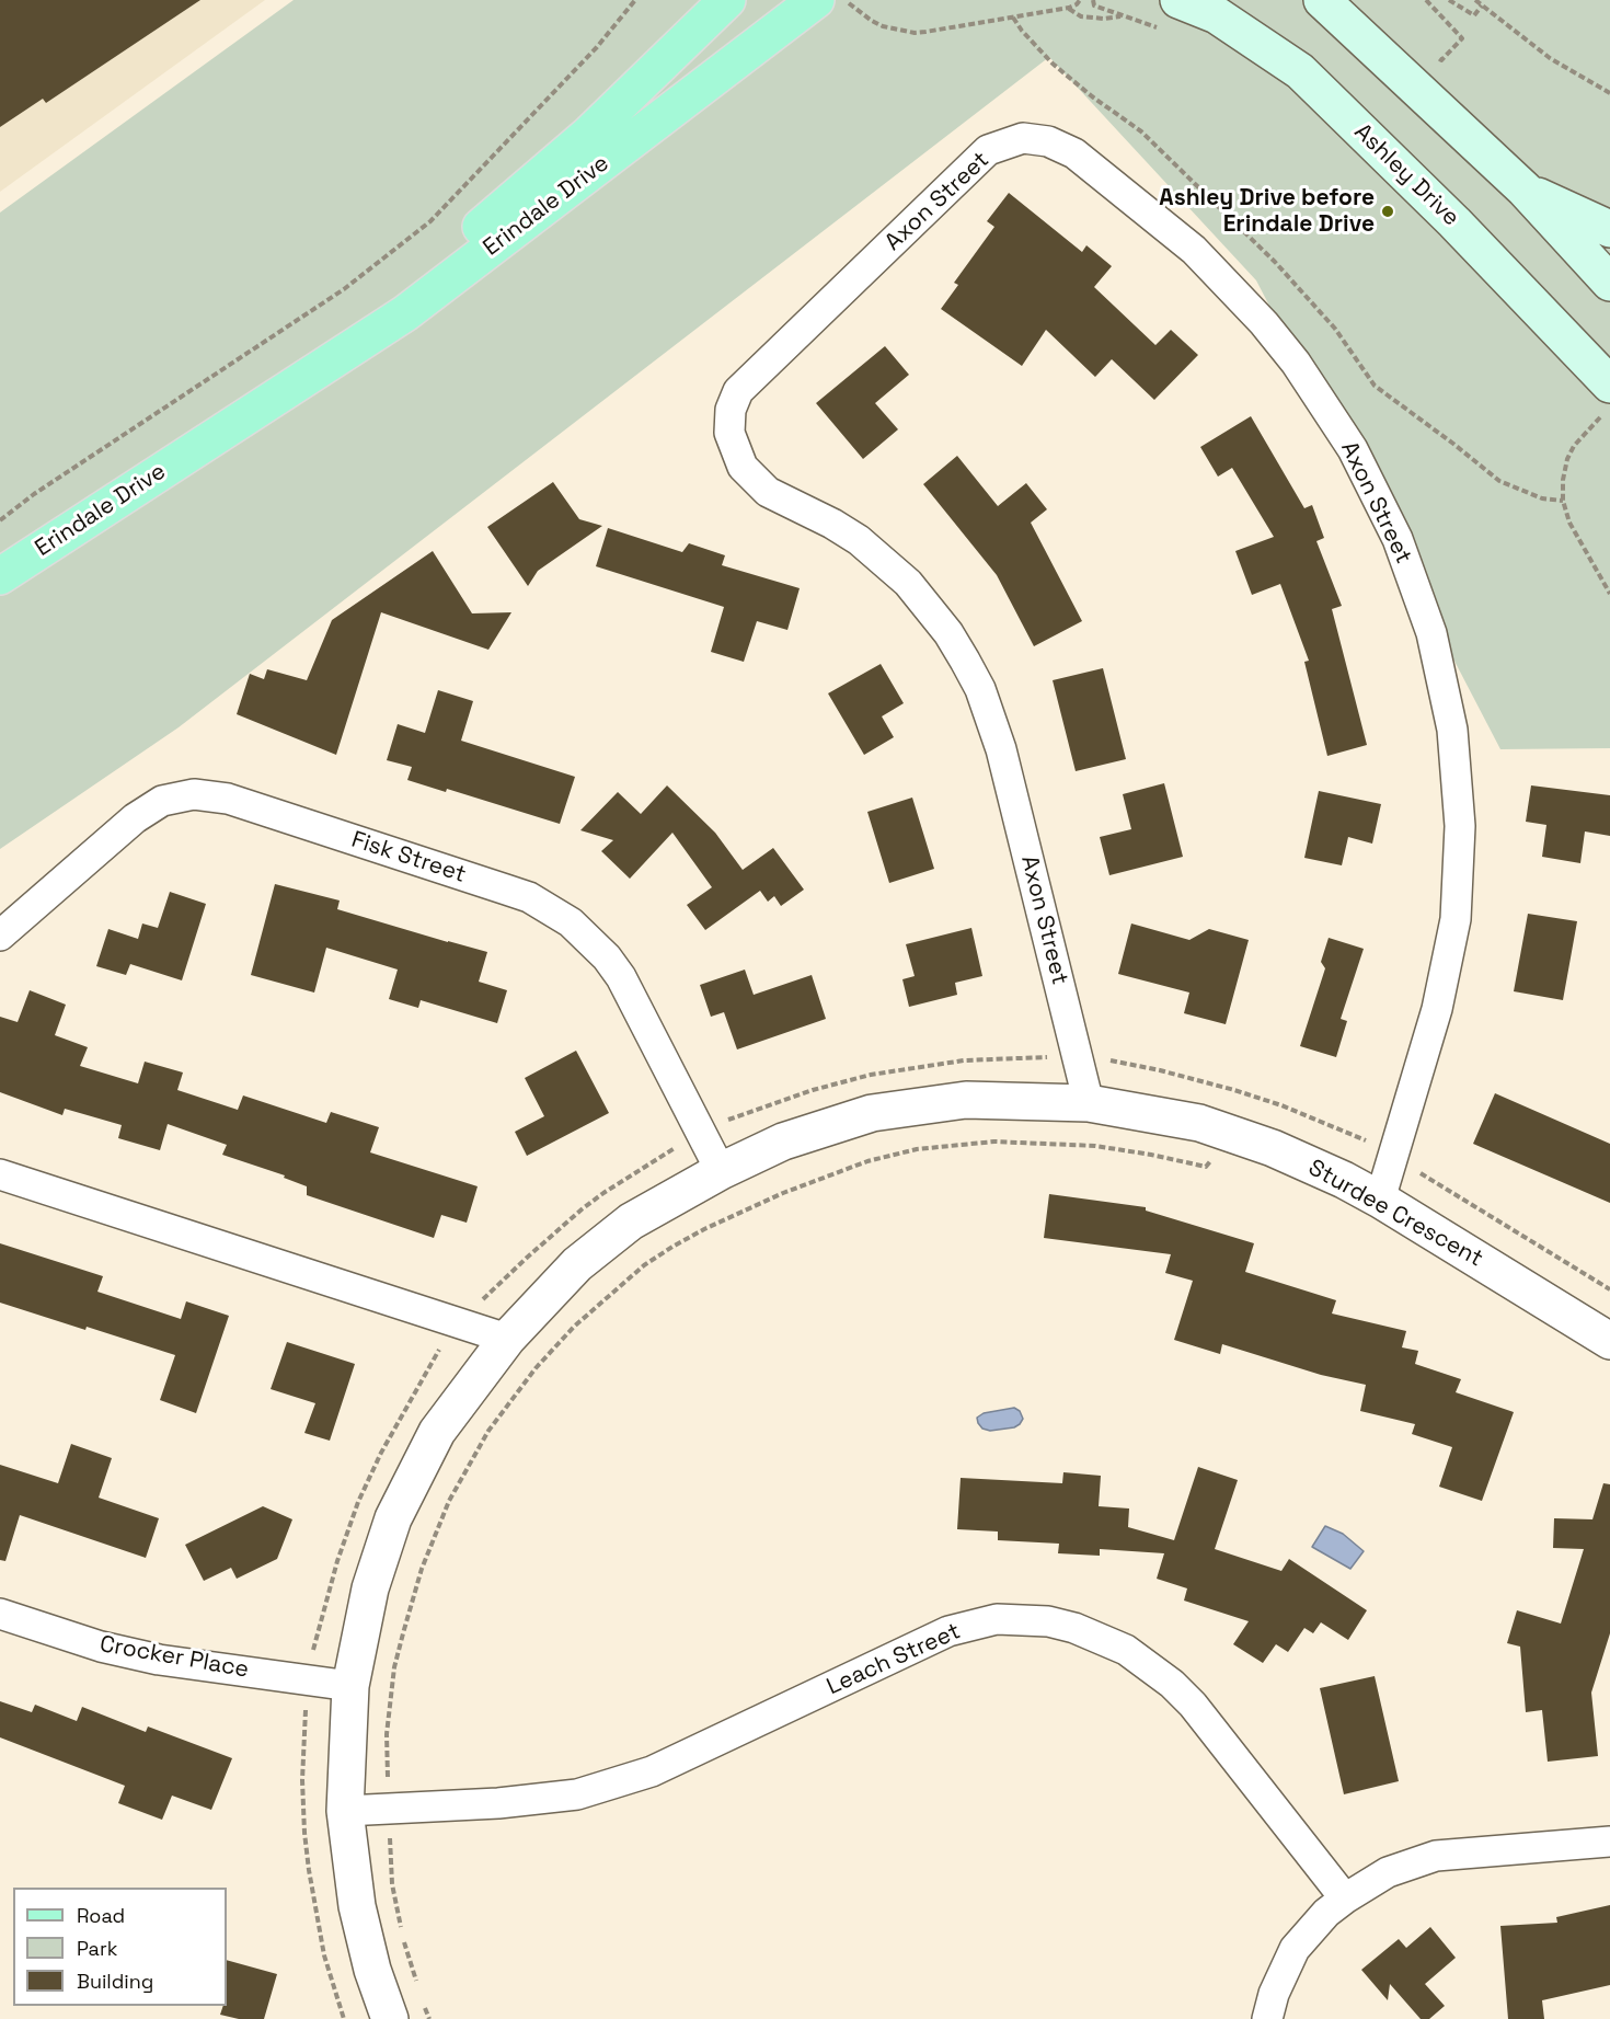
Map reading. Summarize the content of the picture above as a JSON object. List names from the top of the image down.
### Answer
{
  "streets": {
    "main road": ["Ashley Drive", "Erindale Drive"],
    "street": [
      "Axon Street",
      "Fisk Street",
      "Sturdee Crescent",
      "Crocker Place",
      "Leach Street"
    ]
  },
  "crossings": [
    ["Axon Street", "Sturdee Crescent"],
    ["Fisk Street", "Sturdee Crescent"],
    ["Sturdee Crescent", "Crocker Place"],
    ["Sturdee Crescent", "Leach Street"]
  ],
  "places": ["Ashley Drive before Erindale Drive"],
  "legend": ["Road", "Park", "Building"]
}
